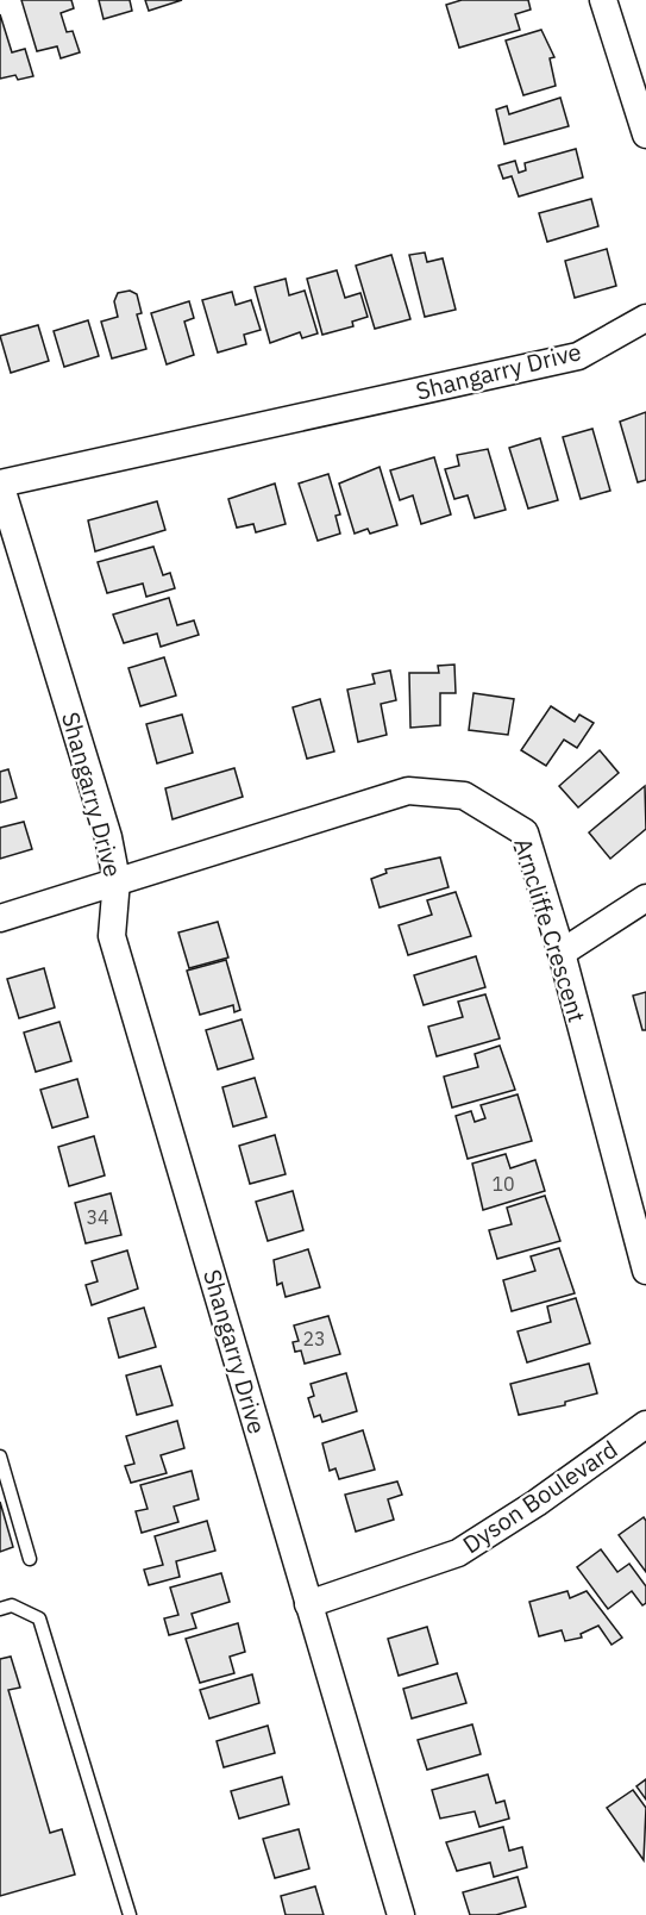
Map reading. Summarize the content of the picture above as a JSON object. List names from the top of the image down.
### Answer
{
  "streets": {
    "street": ["Shangarry Drive", "Arncliffe Crescent", "Dyson Boulevard"]
  },
  "crossings": [
    ["Shangarry Drive", "Arncliffe Crescent"],
    ["Shangarry Drive", "Dyson Boulevard"]
  ],
  "house_numbers": ["10", "34", "23"]
}
